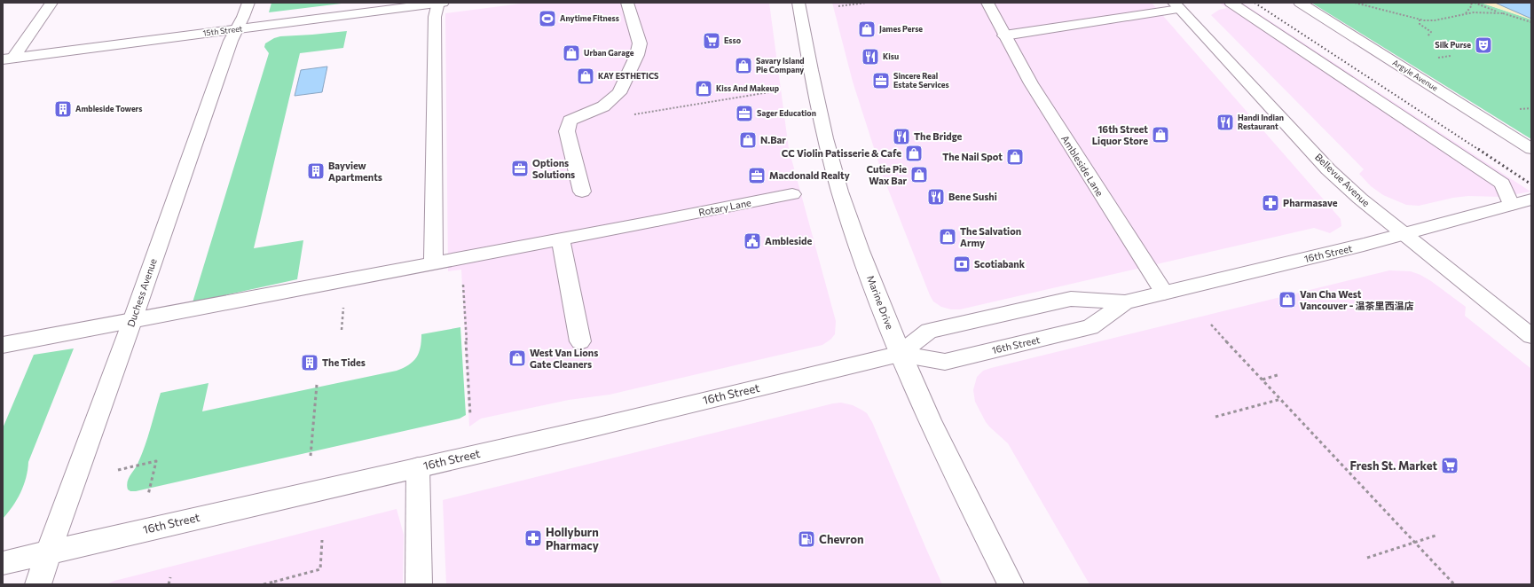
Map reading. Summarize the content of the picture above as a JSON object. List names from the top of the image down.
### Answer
{
  "streets": {
    "street": [
      "15th Street",
      "Argyle Avenue",
      "Ambleside Lane",
      "Bellevue Avenue",
      "Rotary Lane",
      "16th Street",
      "Duchess Avenue",
      "Marine Drive"
    ]
  },
  "crossings": [
    ["15th Street", "Duchess Avenue"],
    ["Ambleside Lane", "16th Street"],
    ["Bellevue Avenue", "16th Street"],
    ["Rotary Lane", "Duchess Avenue"],
    ["16th Street", "Duchess Avenue"],
    ["16th Street", "Marine Drive"]
  ],
  "places": {
    "sports": ["Anytime Fitness"],
    "shop": [
      "James Perse",
      "Urban Garage",
      "Savary Island Pie Company",
      "KAY ESTHETICS",
      "Kiss And Makeup",
      "16th Street Liquor Store",
      "N.Bar",
      "CC Violin Patisserie & Cafe",
      "The Nail Spot",
      "Cutie Pie Wax Bar",
      "The Salvation Army",
      "Van Cha West Vancouver - 温茶里西温店",
      "West Van Lions Gate Cleaners"
    ],
    "supermarket": ["Esso", "Fresh St. Market"],
    "theatre": ["Silk Purse"],
    "restaurant": [
      "Kisu",
      "Handi Indian Restaurant",
      "The Bridge",
      "Bene Sushi"
    ],
    "office": [
      "Sincere Real Estate Services",
      "Sager Education",
      "Options Solutions",
      "Macdonald Realty"
    ],
    "building": ["Ambleside Towers", "Bayview Apartments", "The Tides"],
    "pharmacy": ["Pharmasave", "Hollyburn Pharmacy"],
    "public building": ["Ambleside"],
    "bank": ["Scotiabank"],
    "fuel station": ["Chevron"]
  }
}
